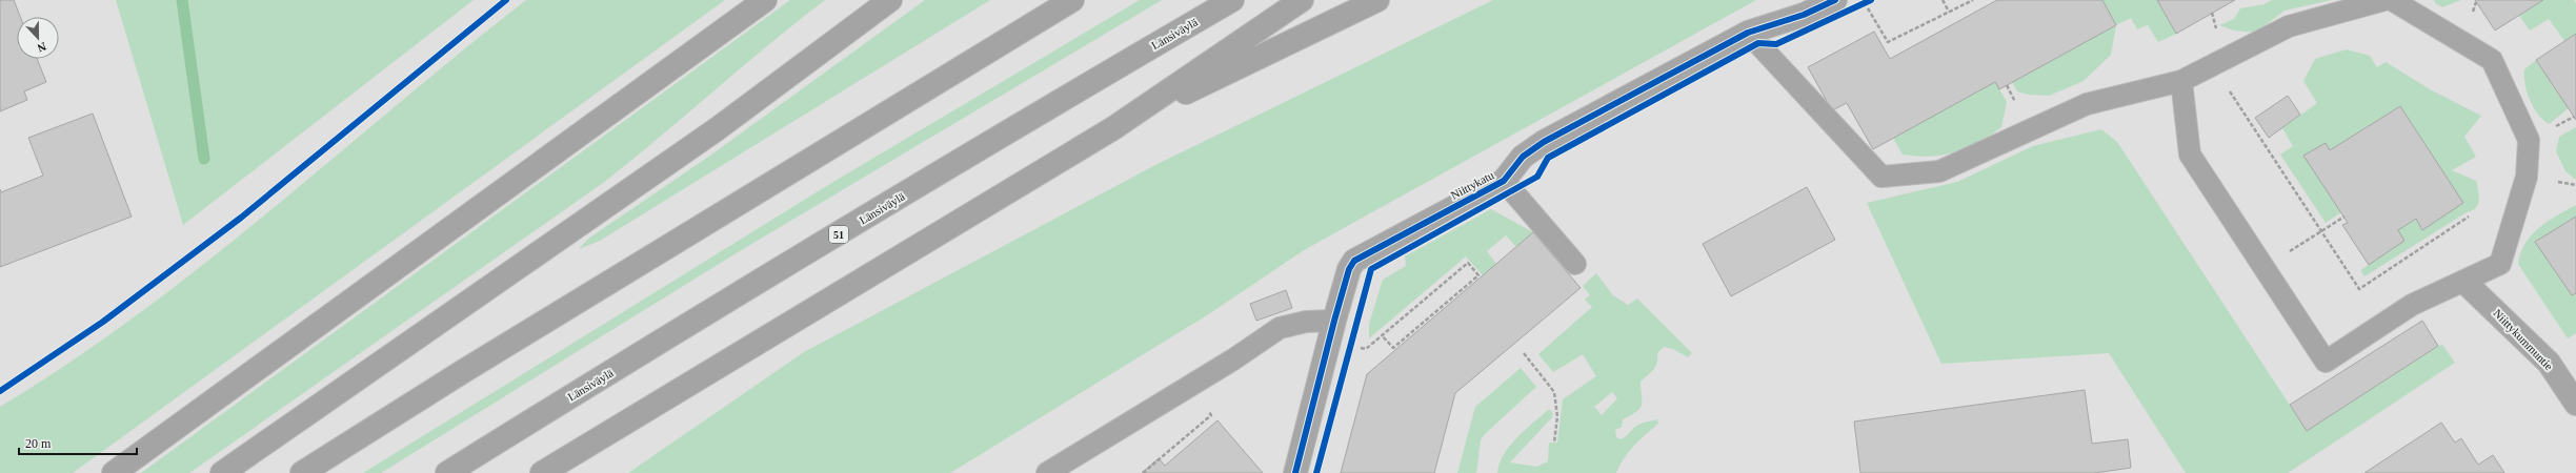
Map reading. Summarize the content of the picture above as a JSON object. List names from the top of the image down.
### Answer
{
  "streets": {
    "highway": ["Länsiväylä", "51"],
    "street": ["Niittykatu", "Niittykummuntie"]
  },
  "scale_bar": "20 m",
  "north": "bottom"
}
